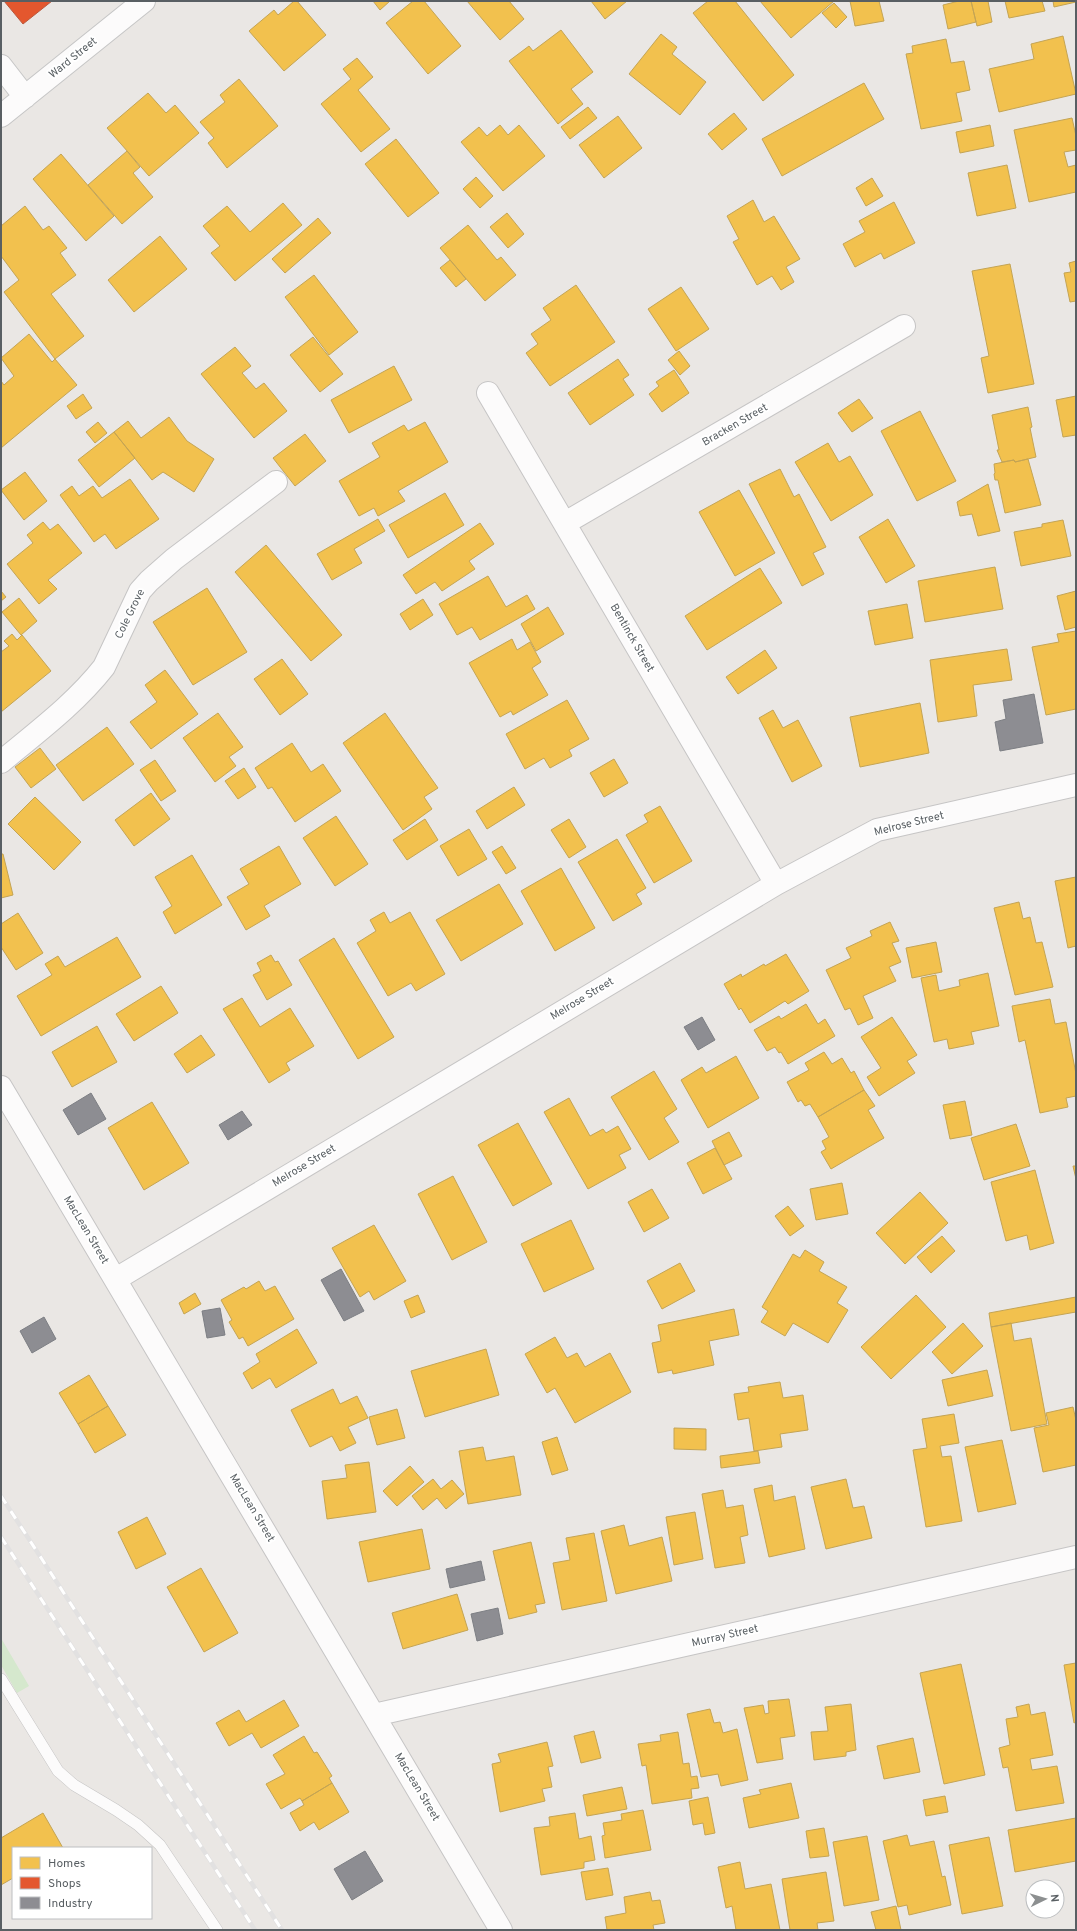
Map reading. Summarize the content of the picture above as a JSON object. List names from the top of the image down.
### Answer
{
  "streets": {
    "street": [
      "Ward Street",
      "Bracken Street",
      "Cole Grove",
      "Bentinck Street",
      "Melrose Street",
      "MacLean Street",
      "Murray Street"
    ]
  },
  "crossings": [
    ["Bracken Street", "Bentinck Street"],
    ["Bentinck Street", "Melrose Street"],
    ["Melrose Street", "MacLean Street"],
    ["MacLean Street", "Murray Street"]
  ],
  "legend": ["Homes", "Shops", "Industry"],
  "north": "right"
}
